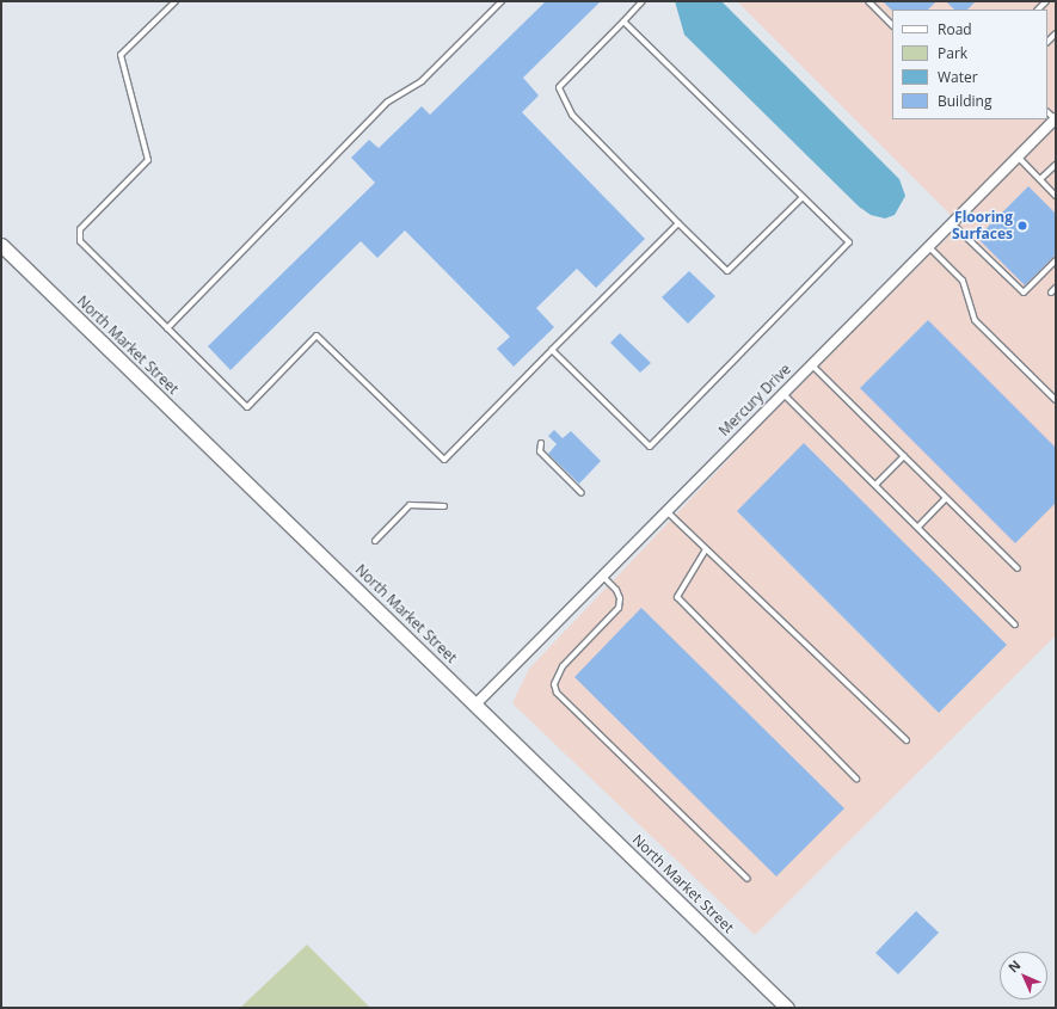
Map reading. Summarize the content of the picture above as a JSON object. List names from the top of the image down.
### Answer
{
  "streets": {
    "main road": ["North Market Street"],
    "street": ["Mercury Drive"]
  },
  "crossings": [
    ["North Market Street", "Mercury Drive"]
  ],
  "places": ["Flooring Surfaces"],
  "legend": [
    "Road",
    "Park",
    "Water",
    "Building"
  ],
  "north": "top left"
}
